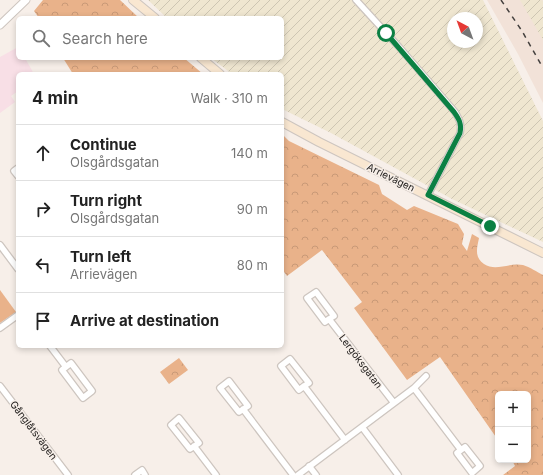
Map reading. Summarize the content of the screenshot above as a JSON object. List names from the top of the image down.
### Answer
{
  "streets": {
    "main road": ["Arrievägen"],
    "street": ["Lergöksgatan", "Gånglåtsvägen"]
  },
  "north": "top left",
  "page": {
    "search": "Search here",
    "heading": ["4 min", "Walk · 310 m"],
    "list": [
      ["Continue", "Olsgårdsgatan", "140 m"],
      ["Turn right", "Olsgårdsgatan", "90 m"],
      ["Turn left", "Arrievägen", "80 m"],
      "Arrive at destination"
    ],
    "map_buttons": ["+", "−"]
  }
}
